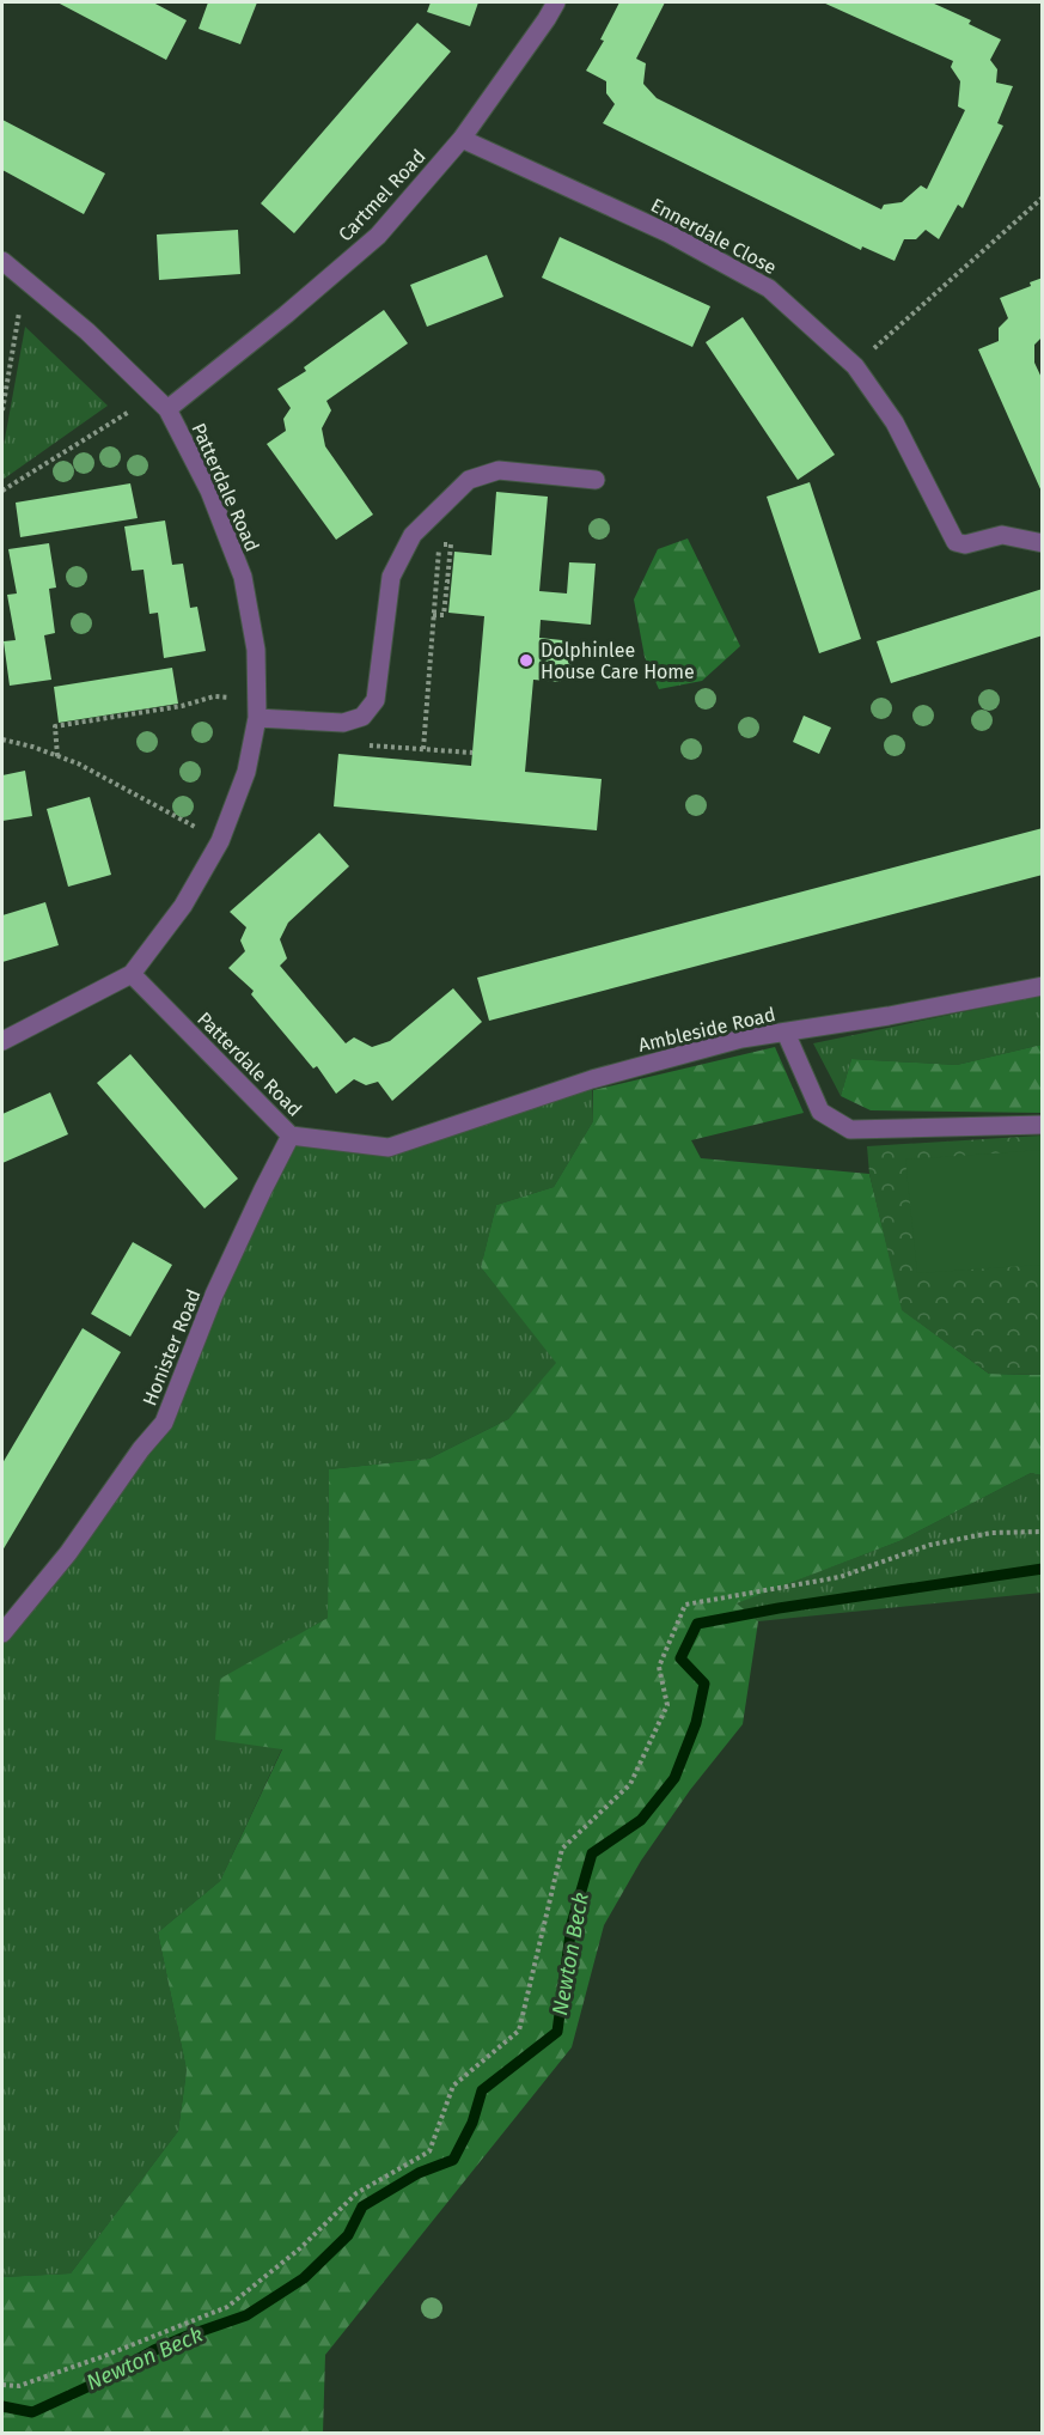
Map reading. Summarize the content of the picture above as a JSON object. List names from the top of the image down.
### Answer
{
  "streets": {
    "street": [
      "Cartmel Road",
      "Ennerdale Close",
      "Patterdale Road",
      "Ambleside Road",
      "Honister Road"
    ]
  },
  "crossings": [
    ["Cartmel Road", "Ennerdale Close"],
    ["Cartmel Road", "Patterdale Road"],
    ["Patterdale Road", "Ambleside Road"],
    ["Patterdale Road", "Honister Road"],
    ["Ambleside Road", "Honister Road"]
  ],
  "water": ["Newton Beck"],
  "places": ["Dolphinlee House Care Home"]
}
